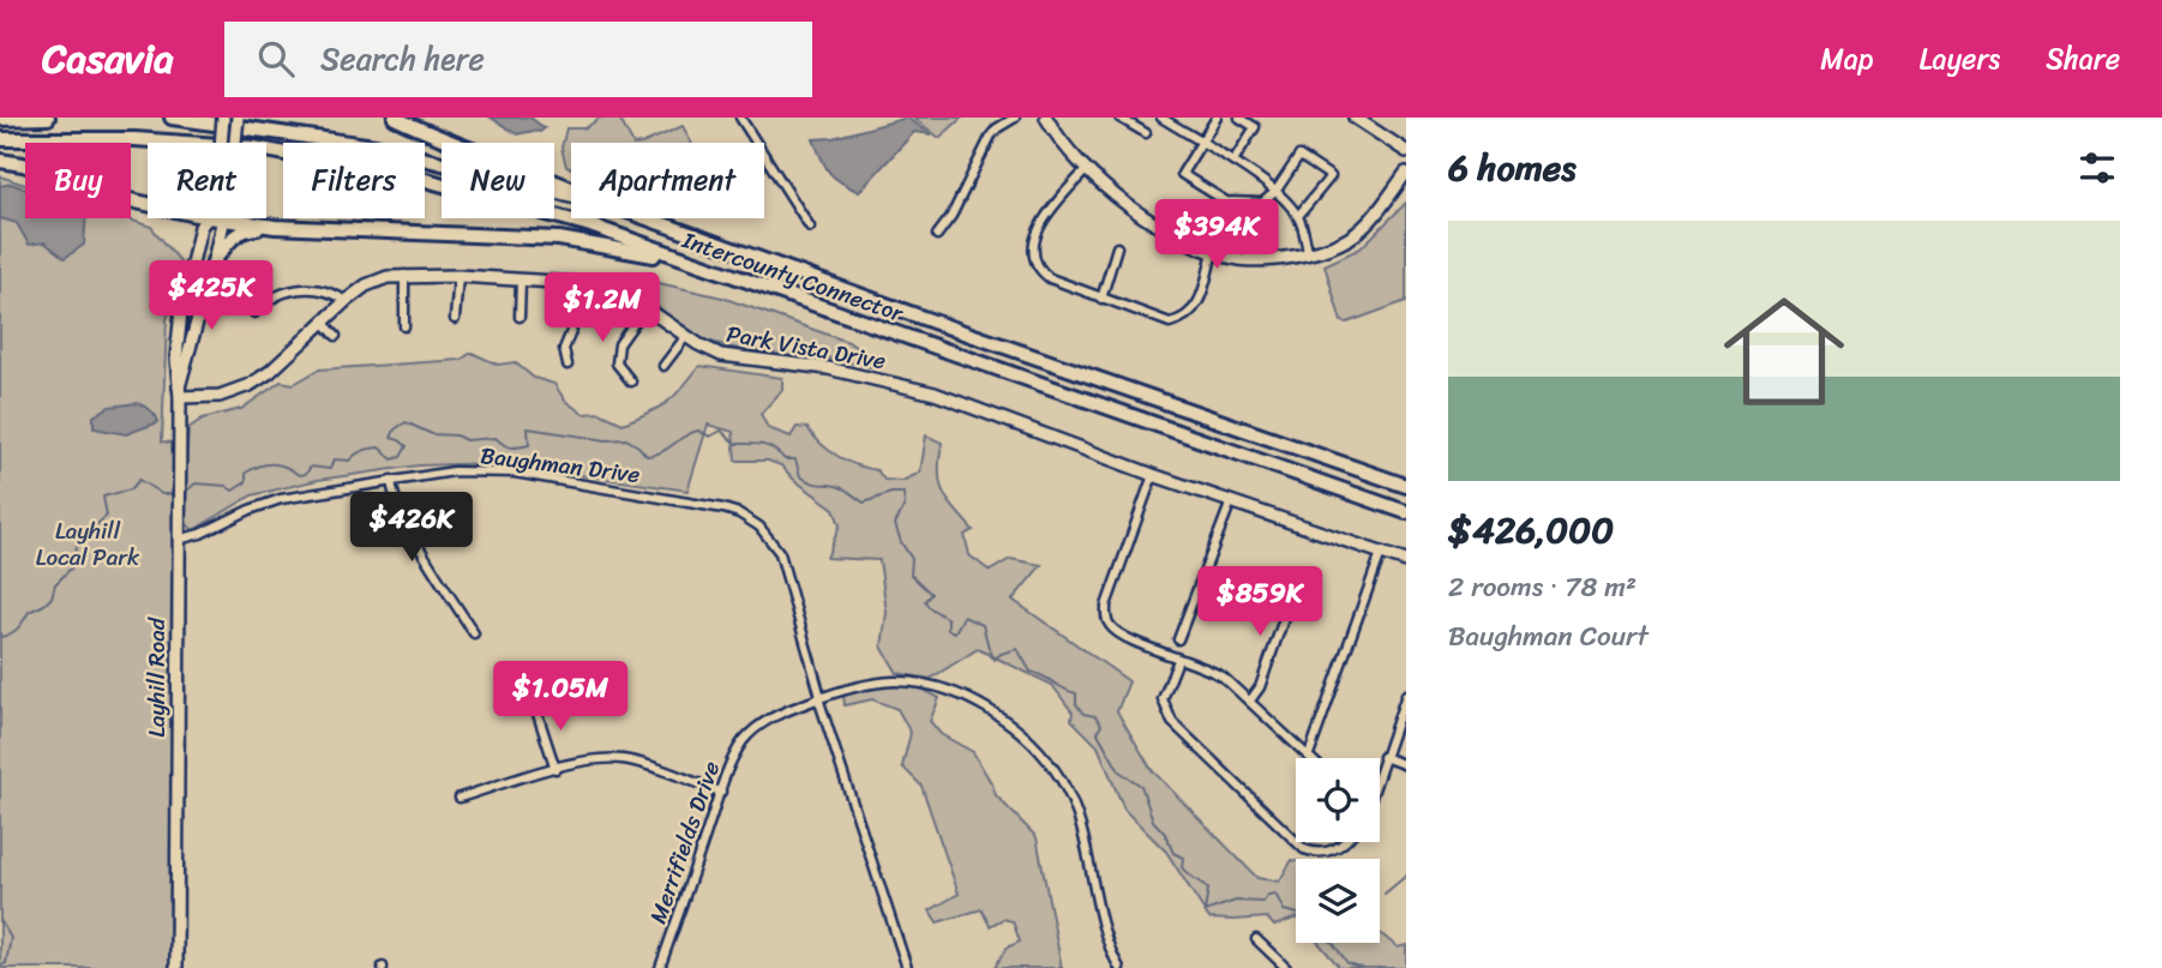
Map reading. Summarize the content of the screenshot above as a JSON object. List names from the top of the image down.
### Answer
{
  "streets": {
    "highway": ["Intercounty Connector"],
    "street": [
      "Park Vista Drive",
      "Baughman Drive",
      "Layhill Road",
      "Merrifields Drive"
    ]
  },
  "crossings": [
    ["Park Vista Drive", "Layhill Road"],
    ["Baughman Drive", "Layhill Road"],
    ["Baughman Drive", "Merrifields Drive"]
  ],
  "parks": ["Layhill Local Park"],
  "page": {
    "header": "Casavia",
    "search": "Search here",
    "nav": ["Map", "Layers", "Share"],
    "heading": "6 homes",
    "chip": [
      "Buy",
      "Rent",
      "Filters",
      "New",
      "Apartment"
    ],
    "price": [
      "$394K",
      "$425K",
      "$1.2M",
      "$426K",
      "$859K",
      "$1.05M"
    ],
    "list": [
      {
        "name": "$426,000",
        "note": "2 rooms · 78 m² · Baughman Court"
      }
    ]
  }
}
